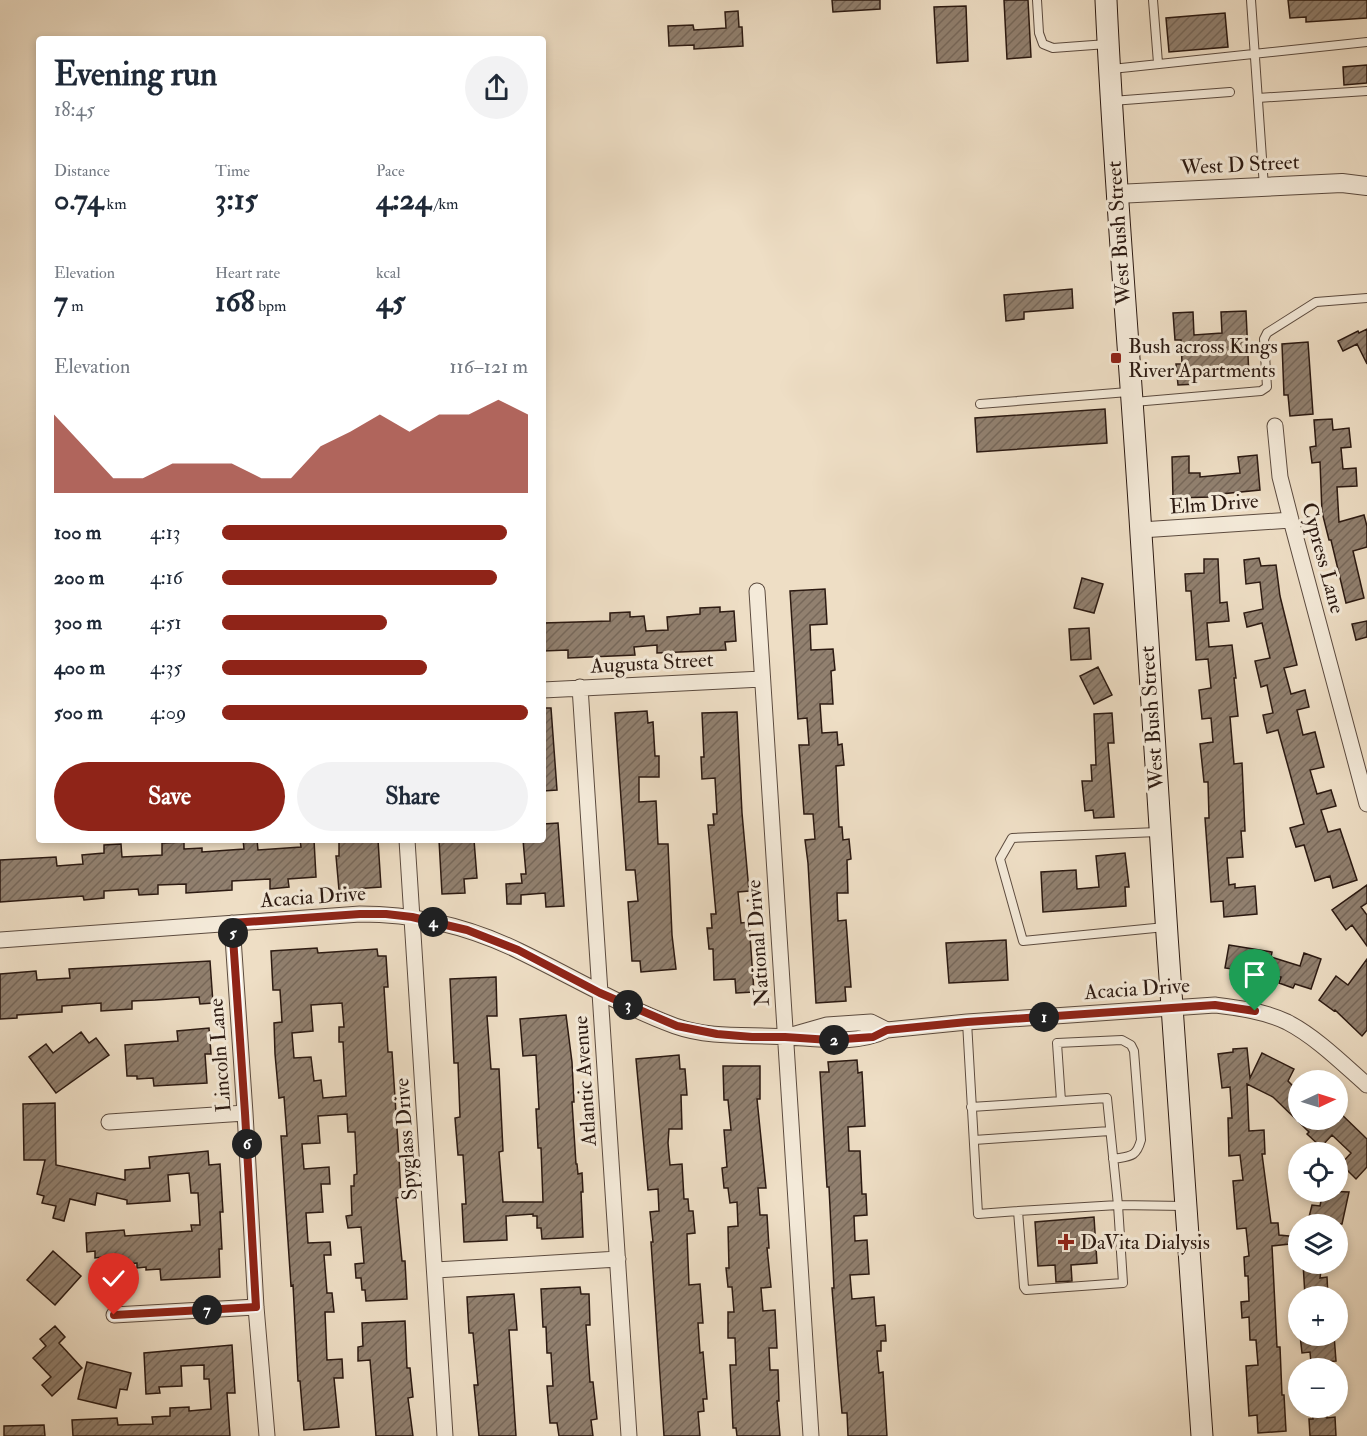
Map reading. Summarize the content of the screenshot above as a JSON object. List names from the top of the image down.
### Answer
{
  "streets": {
    "main road": ["West Bush Street"],
    "street": [
      "West D Street",
      "Elm Drive",
      "Cypress Lane",
      "Augusta Street",
      "Acacia Drive",
      "National Drive",
      "Lincoln Lane",
      "Atlantic Avenue",
      "Spyglass Drive"
    ]
  },
  "crossings": [
    ["West D Street", "West Bush Street"],
    ["West Bush Street", "Elm Drive"],
    ["West Bush Street", "Acacia Drive"],
    ["Elm Drive", "Cypress Lane"],
    ["Augusta Street", "National Drive"],
    ["Augusta Street", "Atlantic Avenue"],
    ["Acacia Drive", "National Drive"],
    ["Acacia Drive", "Lincoln Lane"],
    ["Acacia Drive", "Atlantic Avenue"],
    ["Acacia Drive", "Spyglass Drive"]
  ],
  "places": {
    "transit": ["Bush across Kings River Apartments"],
    "health": ["DaVita Dialysis"]
  },
  "north": "right",
  "page": {
    "heading": ["Evening run", "18:45"],
    "stats": [
      ["Distance", "0.74 km"],
      ["Time", "3:15"],
      ["Pace", "4:24 /km"],
      ["Elevation", "7 m"],
      ["Heart rate", "168 bpm"],
      ["kcal", "45"]
    ],
    "chart": ["Elevation", "116–121 m"],
    "list": [
      {
        "name": "100 m",
        "note": "4:13"
      },
      {
        "name": "200 m",
        "note": "4:16"
      },
      {
        "name": "300 m",
        "note": "4:51"
      },
      {
        "name": "400 m",
        "note": "4:35"
      },
      {
        "name": "500 m",
        "note": "4:09"
      }
    ],
    "buttons": ["Save", "Share"],
    "pins": [
      "4",
      "5",
      "3",
      "1",
      "2",
      "6",
      "7"
    ],
    "map_buttons": ["+", "−"]
  }
}
